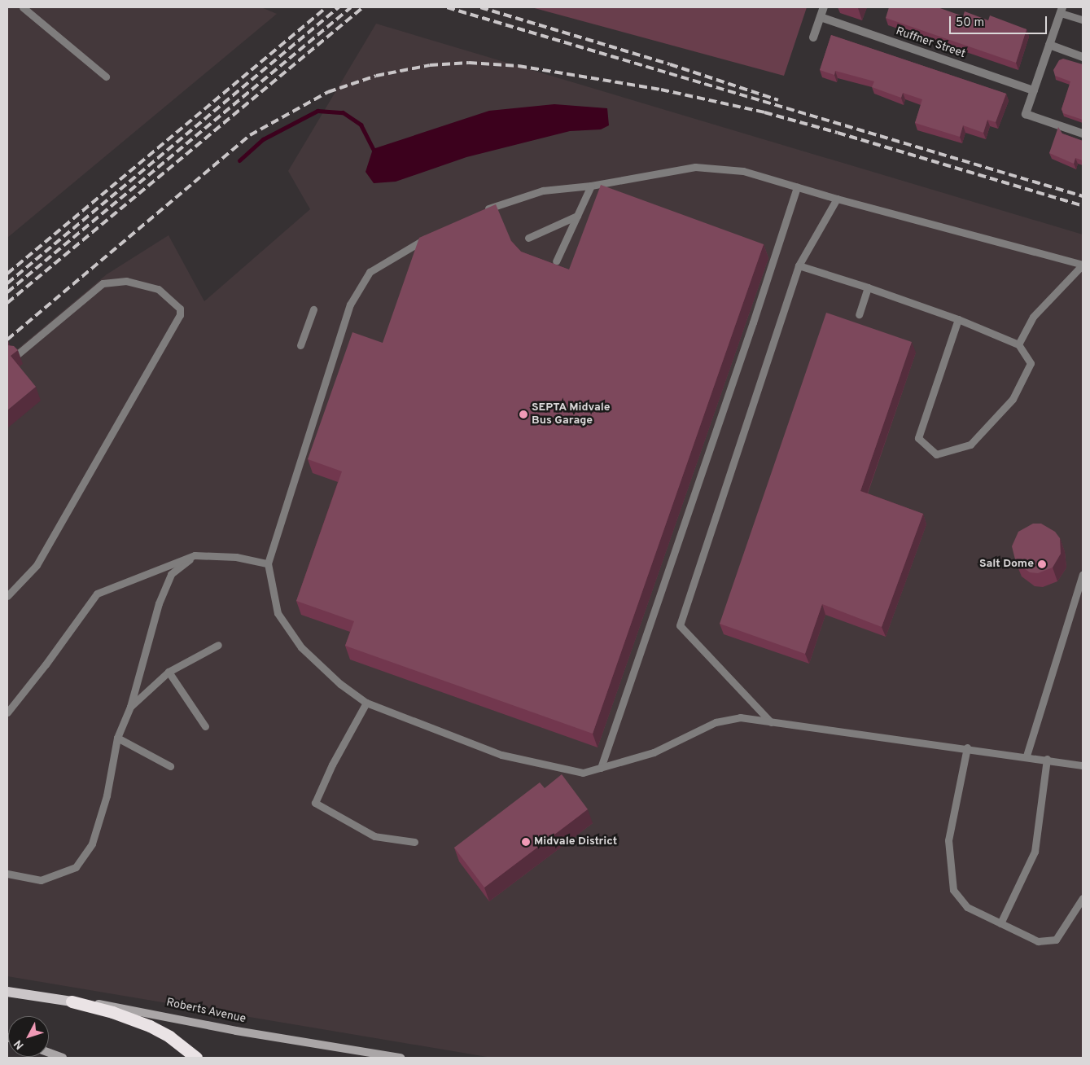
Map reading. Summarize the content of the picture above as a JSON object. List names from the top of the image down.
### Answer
{
  "streets": {
    "main road": ["Roberts Avenue"],
    "street": ["Ruffner Street"]
  },
  "places": ["SEPTA Midvale Bus Garage", "Salt Dome", "Midvale District"],
  "scale_bar": "50 m",
  "north": "bottom left"
}
